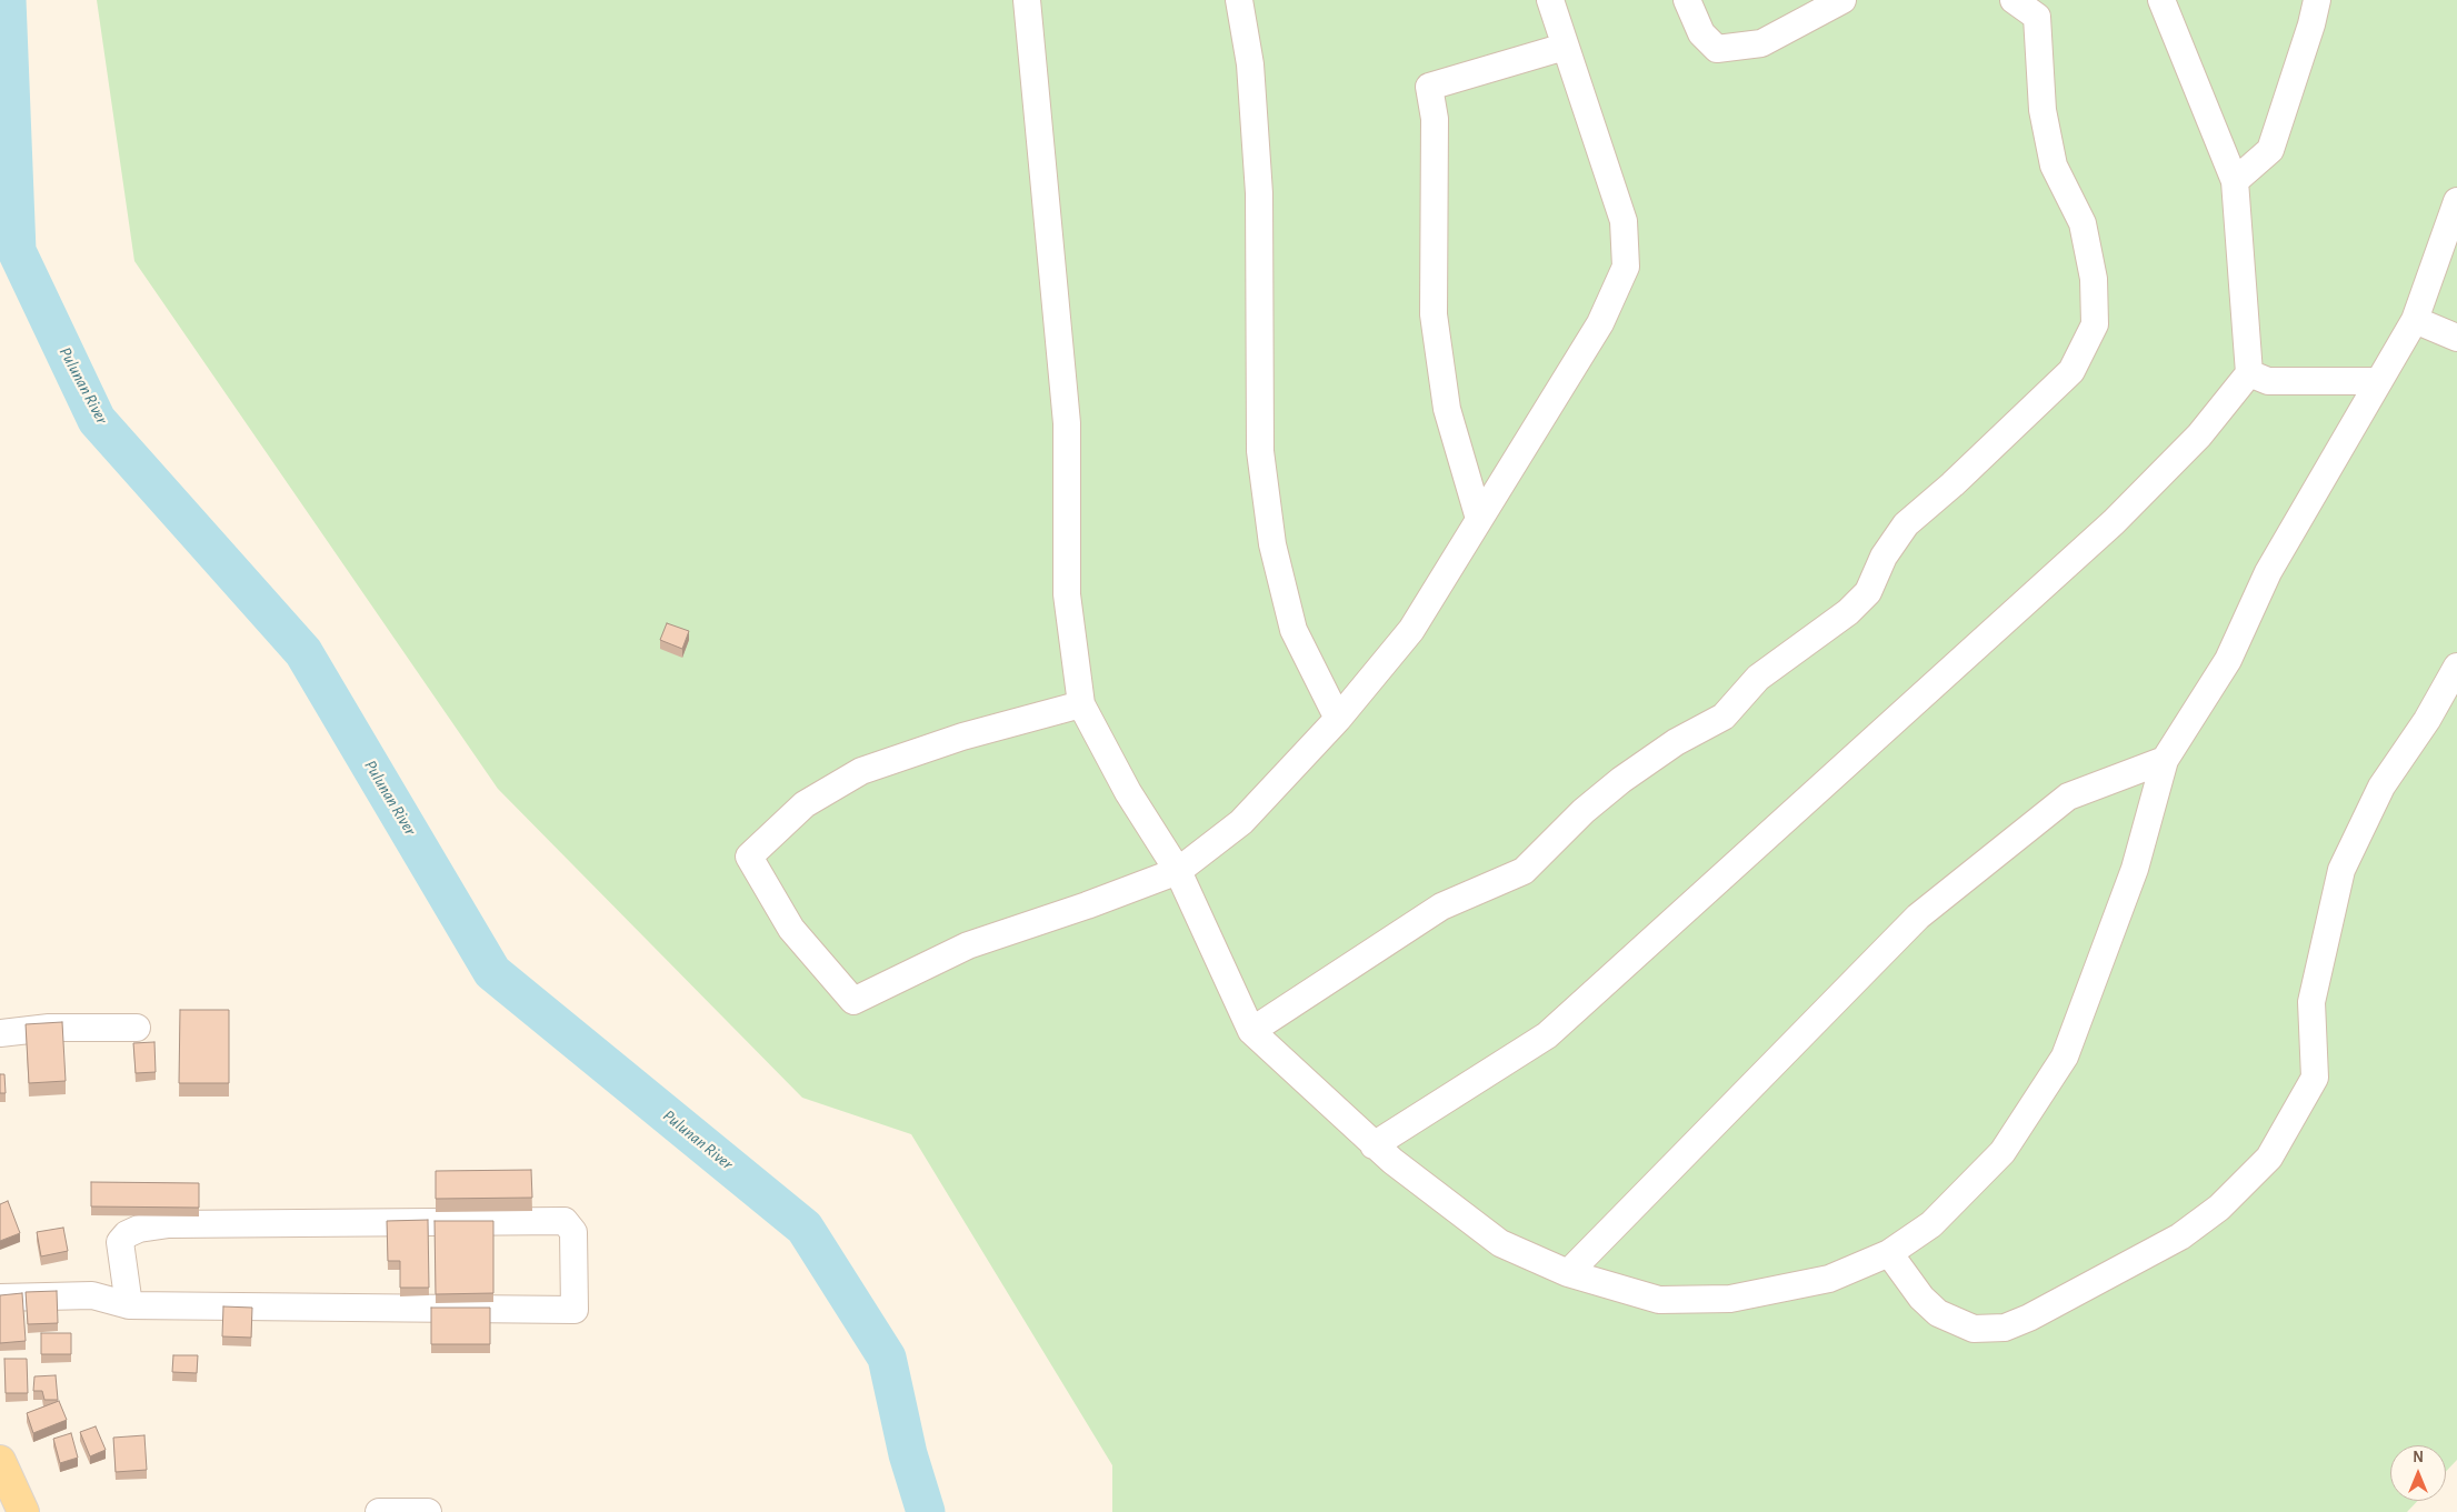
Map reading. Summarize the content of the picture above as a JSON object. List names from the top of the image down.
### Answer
{
  "water": ["Pulunan River"],
  "north": "top"
}
